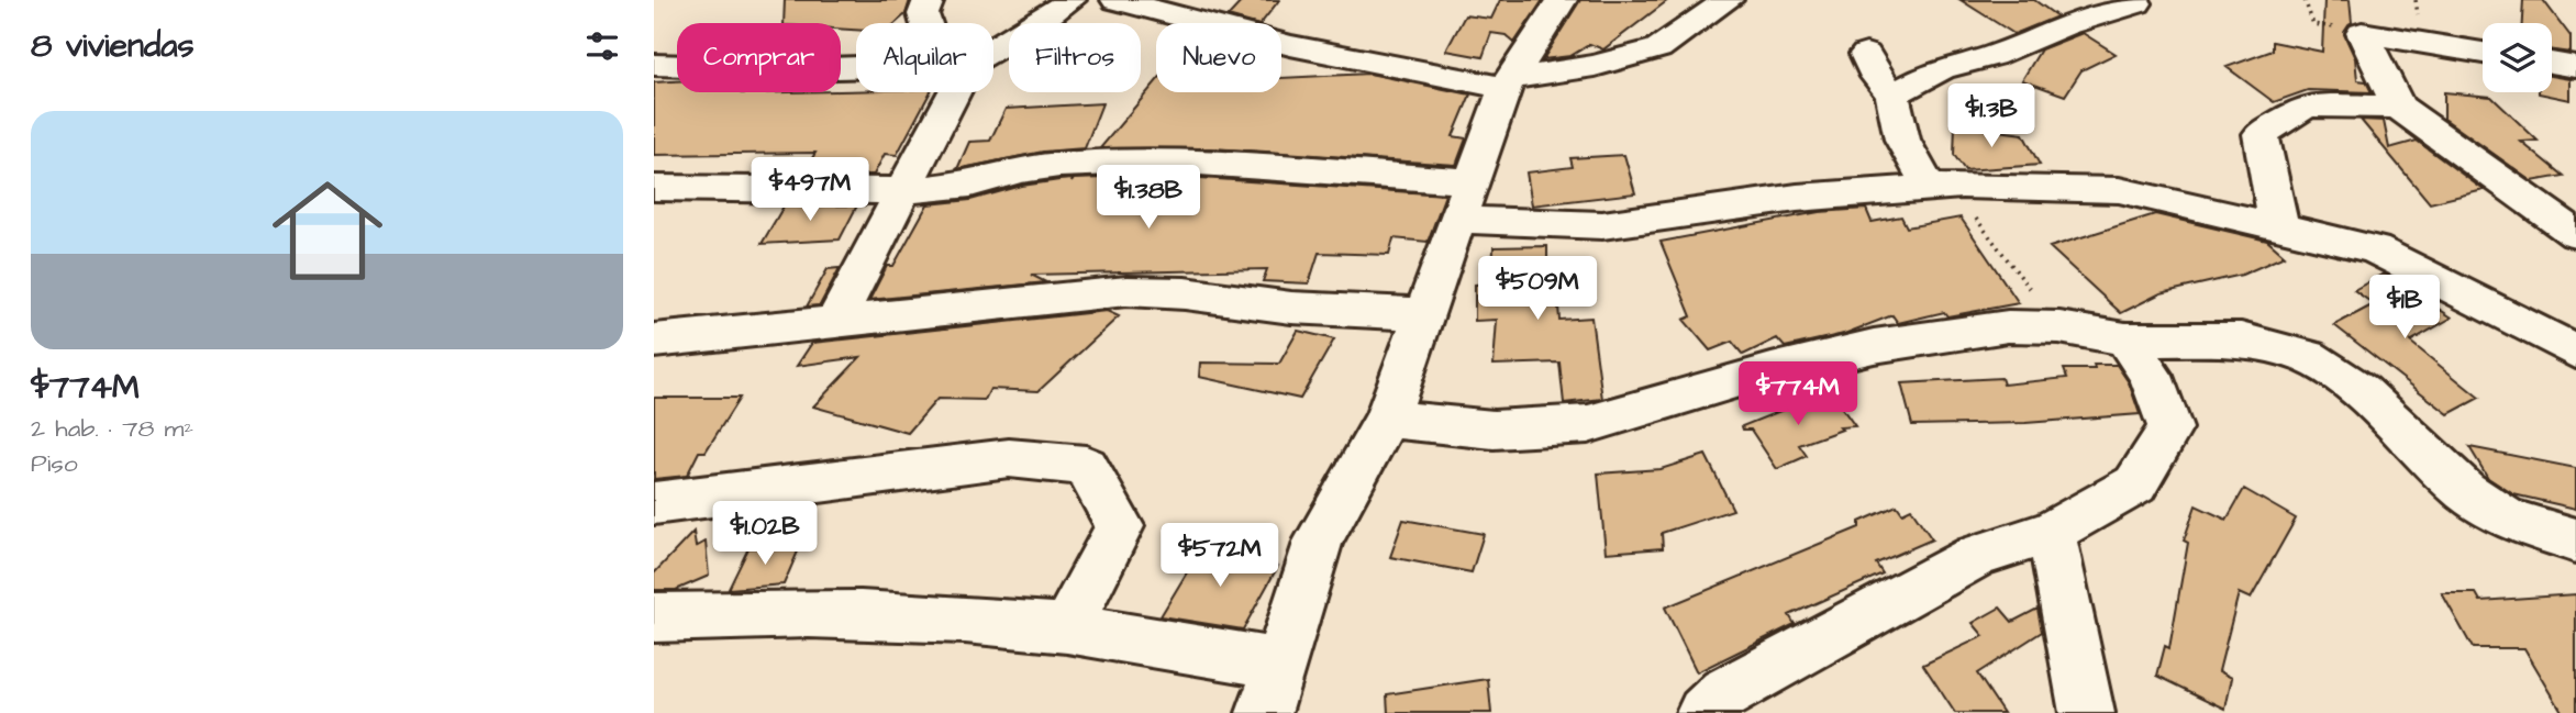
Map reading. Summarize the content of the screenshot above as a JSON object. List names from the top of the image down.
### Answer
{
  "page": {
    "heading": "8 viviendas",
    "chip": [
      "Comprar",
      "Alquilar",
      "Filtros",
      "Nuevo"
    ],
    "price": [
      "$1.3B",
      "$497M",
      "$1.38B",
      "$509M",
      "$1B",
      "$774M",
      "$1.02B",
      "$572M"
    ],
    "list": [
      {
        "name": "$774M",
        "note": "2 hab. · 78 m² · Piso"
      }
    ]
  }
}
